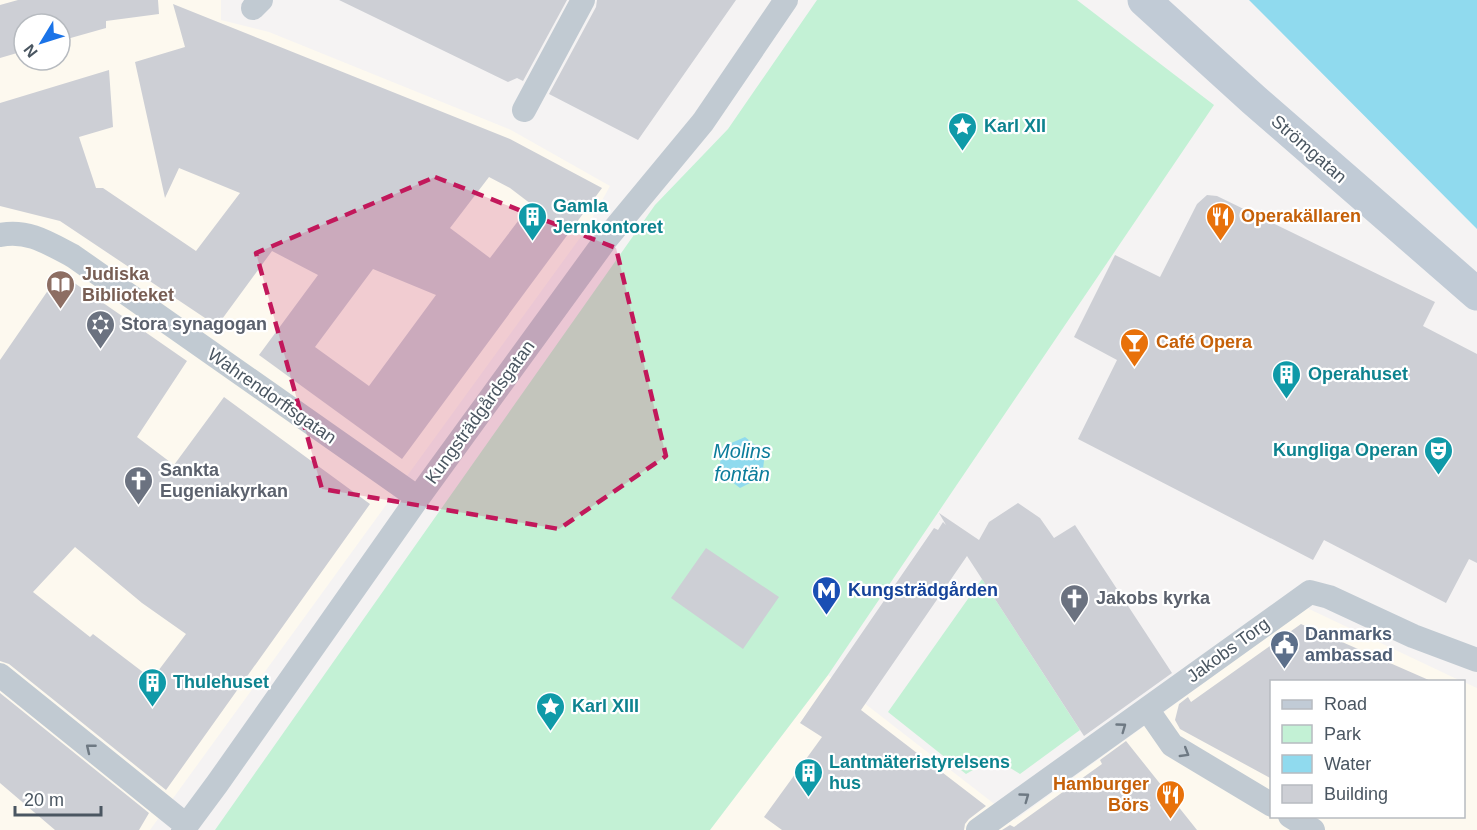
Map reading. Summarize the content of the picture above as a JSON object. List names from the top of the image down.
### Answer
{
  "streets": {
    "street": [
      "Strömgatan",
      "Wahrendorffsgatan",
      "Kungsträdgårdsgatan",
      "Jakobs Torg"
    ]
  },
  "crossings": [
    ["Wahrendorffsgatan", "Kungsträdgårdsgatan"]
  ],
  "one_way": ["Jakobs Torg"],
  "water": ["Molins fontän"],
  "places": {
    "place": ["Karl XII", "Karl XIII"],
    "building": [
      "Gamla Jernkontoret",
      "Operahuset",
      "Thulehuset",
      "Lantmäteristyrelsens hus"
    ],
    "restaurant": ["Operakällaren", "Hamburger Börs"],
    "library": ["Judiska Biblioteket"],
    "synagogue": ["Stora synagogan"],
    "bar": ["Café Opera"],
    "theatre": ["Kungliga Operan"],
    "church": ["Sankta Eugeniakyrkan", "Jakobs kyrka"],
    "metro station": ["Kungsträdgården"],
    "public building": ["Danmarks ambassad"]
  },
  "legend": [
    "Road",
    "Park",
    "Water",
    "Building"
  ],
  "scale_bar": "20 m",
  "north": "bottom left"
}
